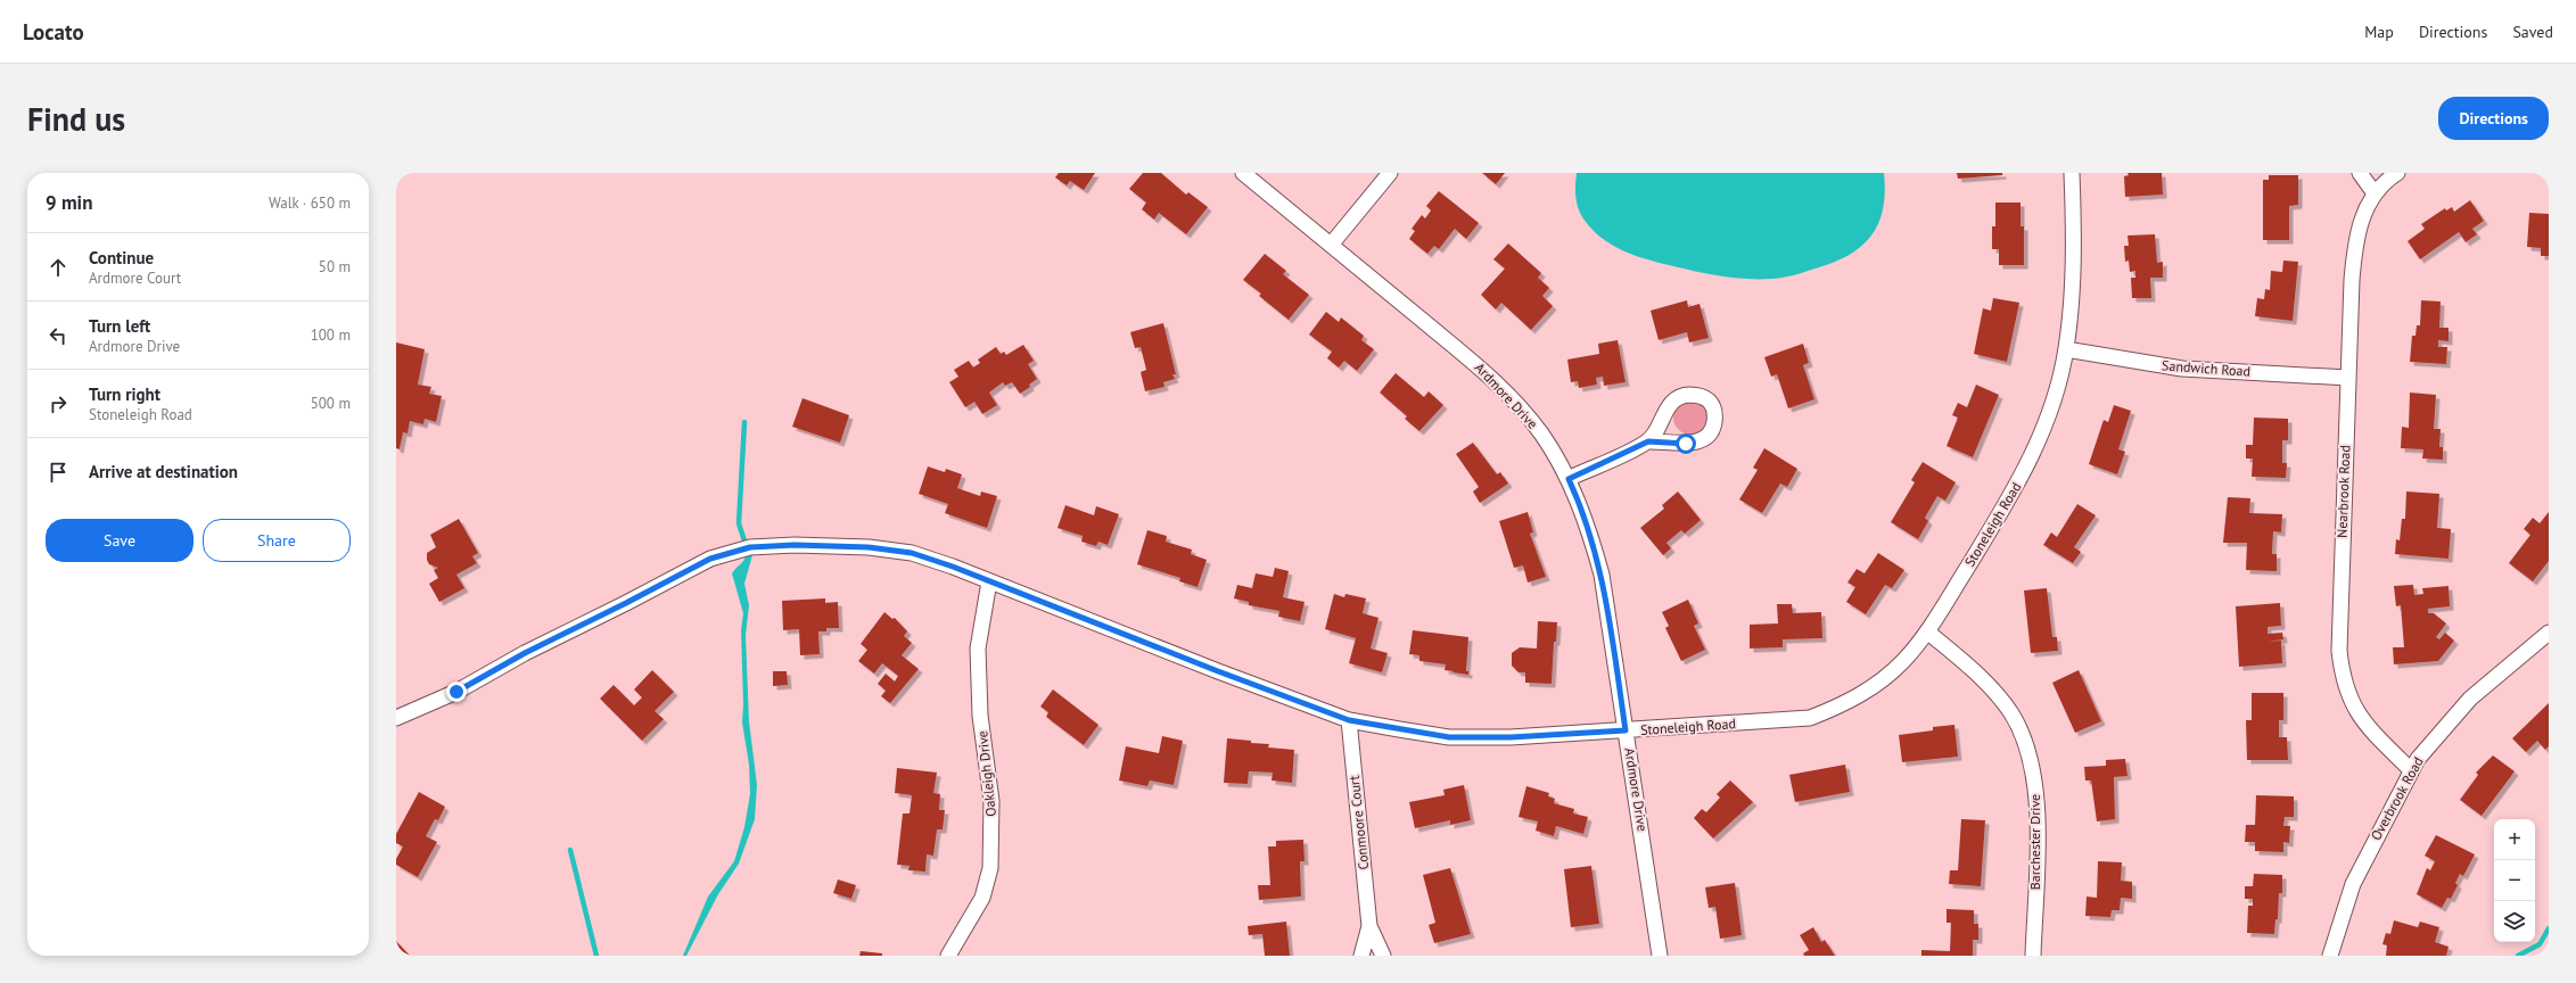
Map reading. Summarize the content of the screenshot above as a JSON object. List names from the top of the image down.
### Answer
{
  "streets": {
    "street": [
      "Sandwich Road",
      "Ardmore Drive",
      "Nearbrook Road",
      "Stoneleigh Road",
      "Oakleigh Drive",
      "Overbrook Road",
      "Conmoore Court",
      "Barchester Drive"
    ]
  },
  "crossings": [
    ["Sandwich Road", "Nearbrook Road"],
    ["Sandwich Road", "Stoneleigh Road"],
    ["Ardmore Drive", "Stoneleigh Road"],
    ["Nearbrook Road", "Overbrook Road"],
    ["Stoneleigh Road", "Oakleigh Drive"],
    ["Stoneleigh Road", "Conmoore Court"],
    ["Stoneleigh Road", "Barchester Drive"]
  ],
  "page": {
    "header": "Locato",
    "nav": ["Map", "Directions", "Saved"],
    "buttons": [
      "Directions",
      ["Save", "Share"]
    ],
    "title": "Find us",
    "heading": ["9 min", "Walk · 650 m"],
    "list": [
      ["Continue", "Ardmore Court", "50 m"],
      ["Turn left", "Ardmore Drive", "100 m"],
      ["Turn right", "Stoneleigh Road", "500 m"],
      "Arrive at destination"
    ],
    "map_buttons": ["+", "−"]
  }
}
